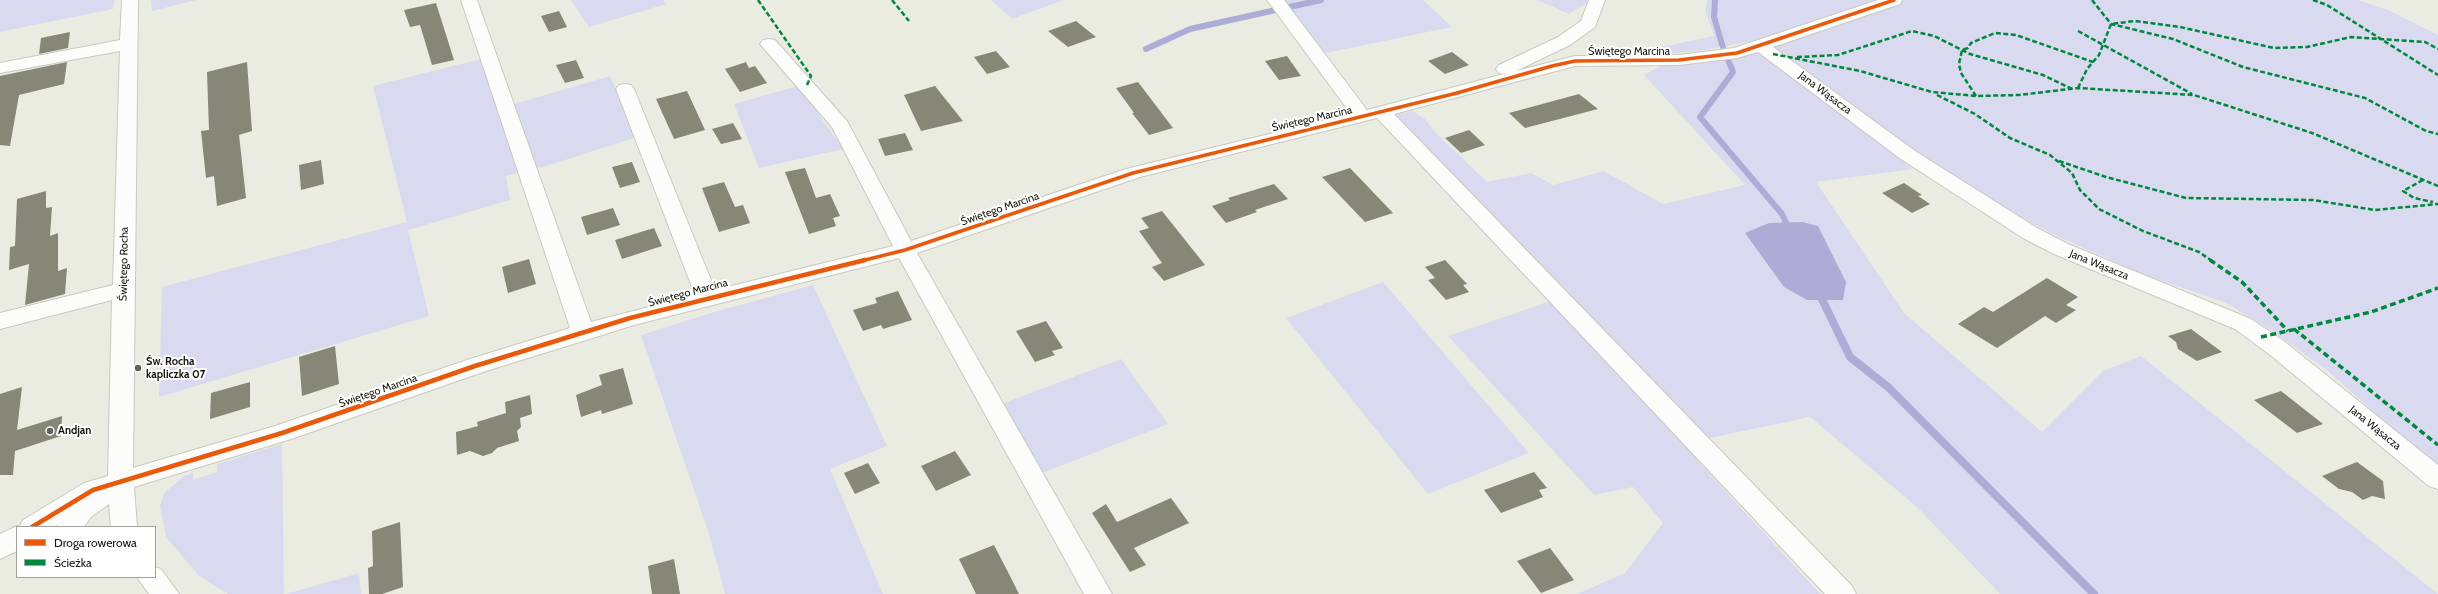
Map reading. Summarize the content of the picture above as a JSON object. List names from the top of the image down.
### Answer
{
  "streets": {
    "street": ["Świętego Marcina", "Jana Wąsacza", "Świętego Rocha"]
  },
  "crossings": [
    ["Świętego Marcina", "Jana Wąsacza"],
    ["Świętego Marcina", "Świętego Rocha"]
  ],
  "places": ["Św. Rocha kapliczka 07", "Andjan"],
  "legend": ["Droga rowerowa", "Ścieżka"]
}
